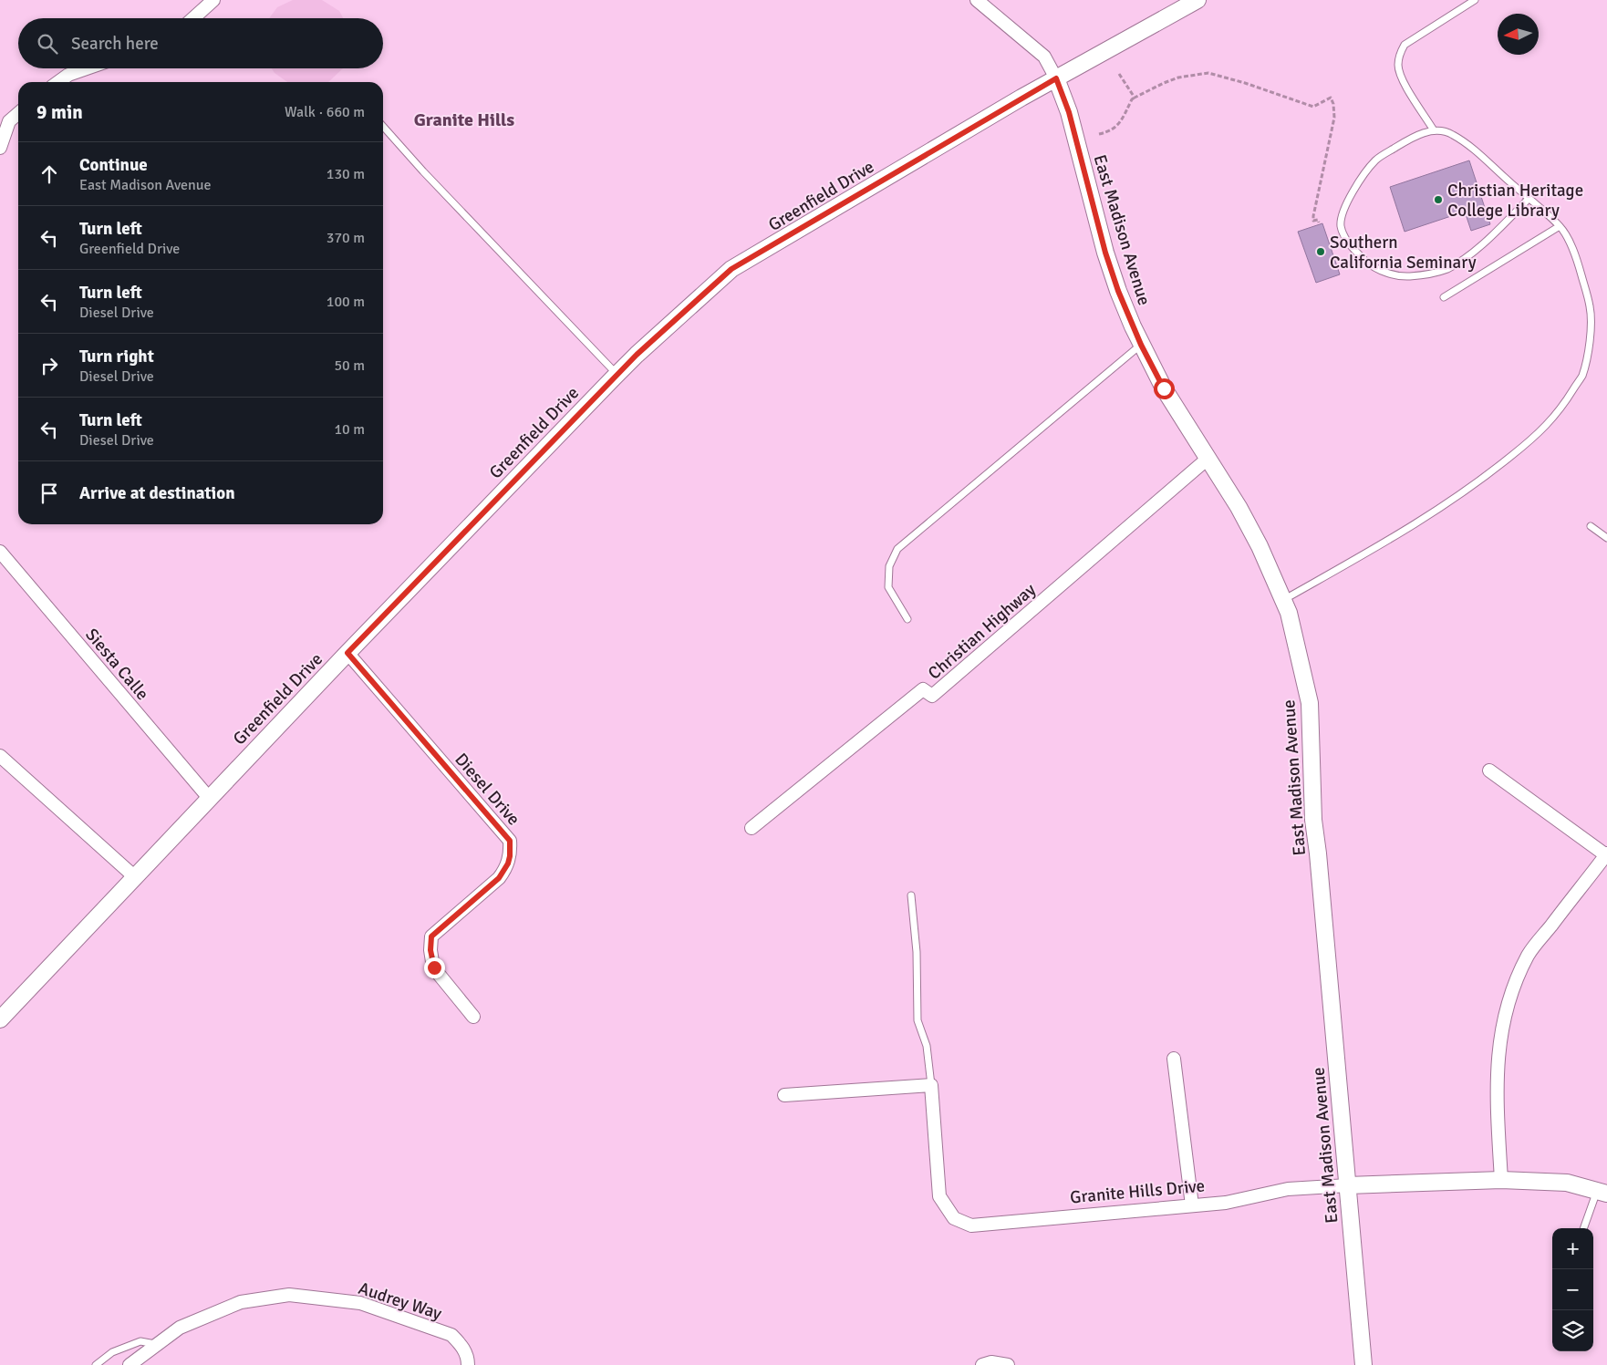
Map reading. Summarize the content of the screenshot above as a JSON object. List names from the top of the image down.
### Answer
{
  "streets": {
    "street": [
      "Greenfield Drive",
      "East Madison Avenue",
      "Christian Highway",
      "Siesta Calle",
      "Diesel Drive",
      "Granite Hills Drive",
      "Audrey Way"
    ]
  },
  "crossings": [
    ["Greenfield Drive", "East Madison Avenue"],
    ["Greenfield Drive", "Siesta Calle"],
    ["Greenfield Drive", "Diesel Drive"],
    ["East Madison Avenue", "Christian Highway"],
    ["East Madison Avenue", "Granite Hills Drive"]
  ],
  "districts": ["Granite Hills"],
  "places": ["Christian Heritage College Library", "Southern California Seminary"],
  "north": "left",
  "page": {
    "search": "Search here",
    "heading": ["9 min", "Walk · 660 m"],
    "list": [
      ["Continue", "East Madison Avenue", "130 m"],
      ["Turn left", "Greenfield Drive", "370 m"],
      ["Turn left", "Diesel Drive", "100 m"],
      ["Turn right", "Diesel Drive", "50 m"],
      ["Turn left", "Diesel Drive", "10 m"],
      "Arrive at destination"
    ],
    "map_buttons": ["+", "−"]
  }
}
